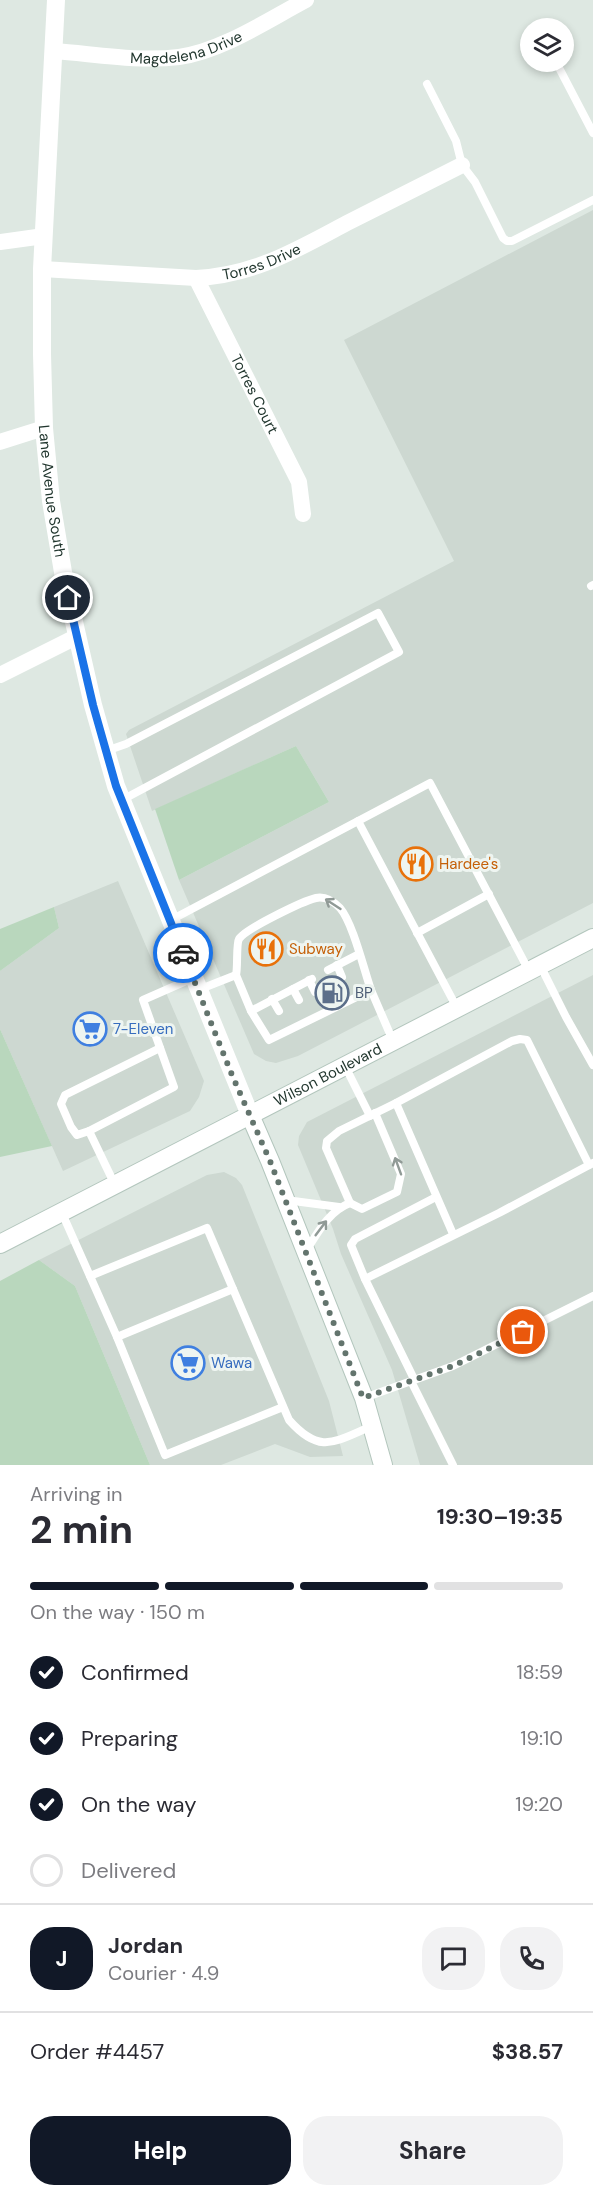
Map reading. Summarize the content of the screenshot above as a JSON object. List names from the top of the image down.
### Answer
{
  "streets": {
    "street": [
      "Magdelena Drive",
      "Torres Drive",
      "Torres Court",
      "Lane Avenue South",
      "Wilson Boulevard"
    ]
  },
  "crossings": [
    ["Magdelena Drive", "Lane Avenue South"],
    ["Torres Drive", "Torres Court"],
    ["Torres Drive", "Lane Avenue South"],
    ["Lane Avenue South", "Wilson Boulevard"]
  ],
  "places": {
    "restaurant": ["Hardee's", "Subway"],
    "fuel station": ["BP"],
    "supermarket": ["7-Eleven", "Wawa"]
  },
  "page": {
    "heading": ["2 min", "Arriving in", "19:30–19:35"],
    "panel": [
      "Jordan",
      "Courier · 4.9",
      "Order #4457",
      "$38.57"
    ],
    "bar": "On the way · 150 m",
    "list": [
      ["Confirmed", "18:59"],
      ["Preparing", "19:10"],
      ["On the way", "19:20"],
      "Delivered"
    ],
    "round": "J",
    "buttons": ["Help", "Share"]
  }
}
